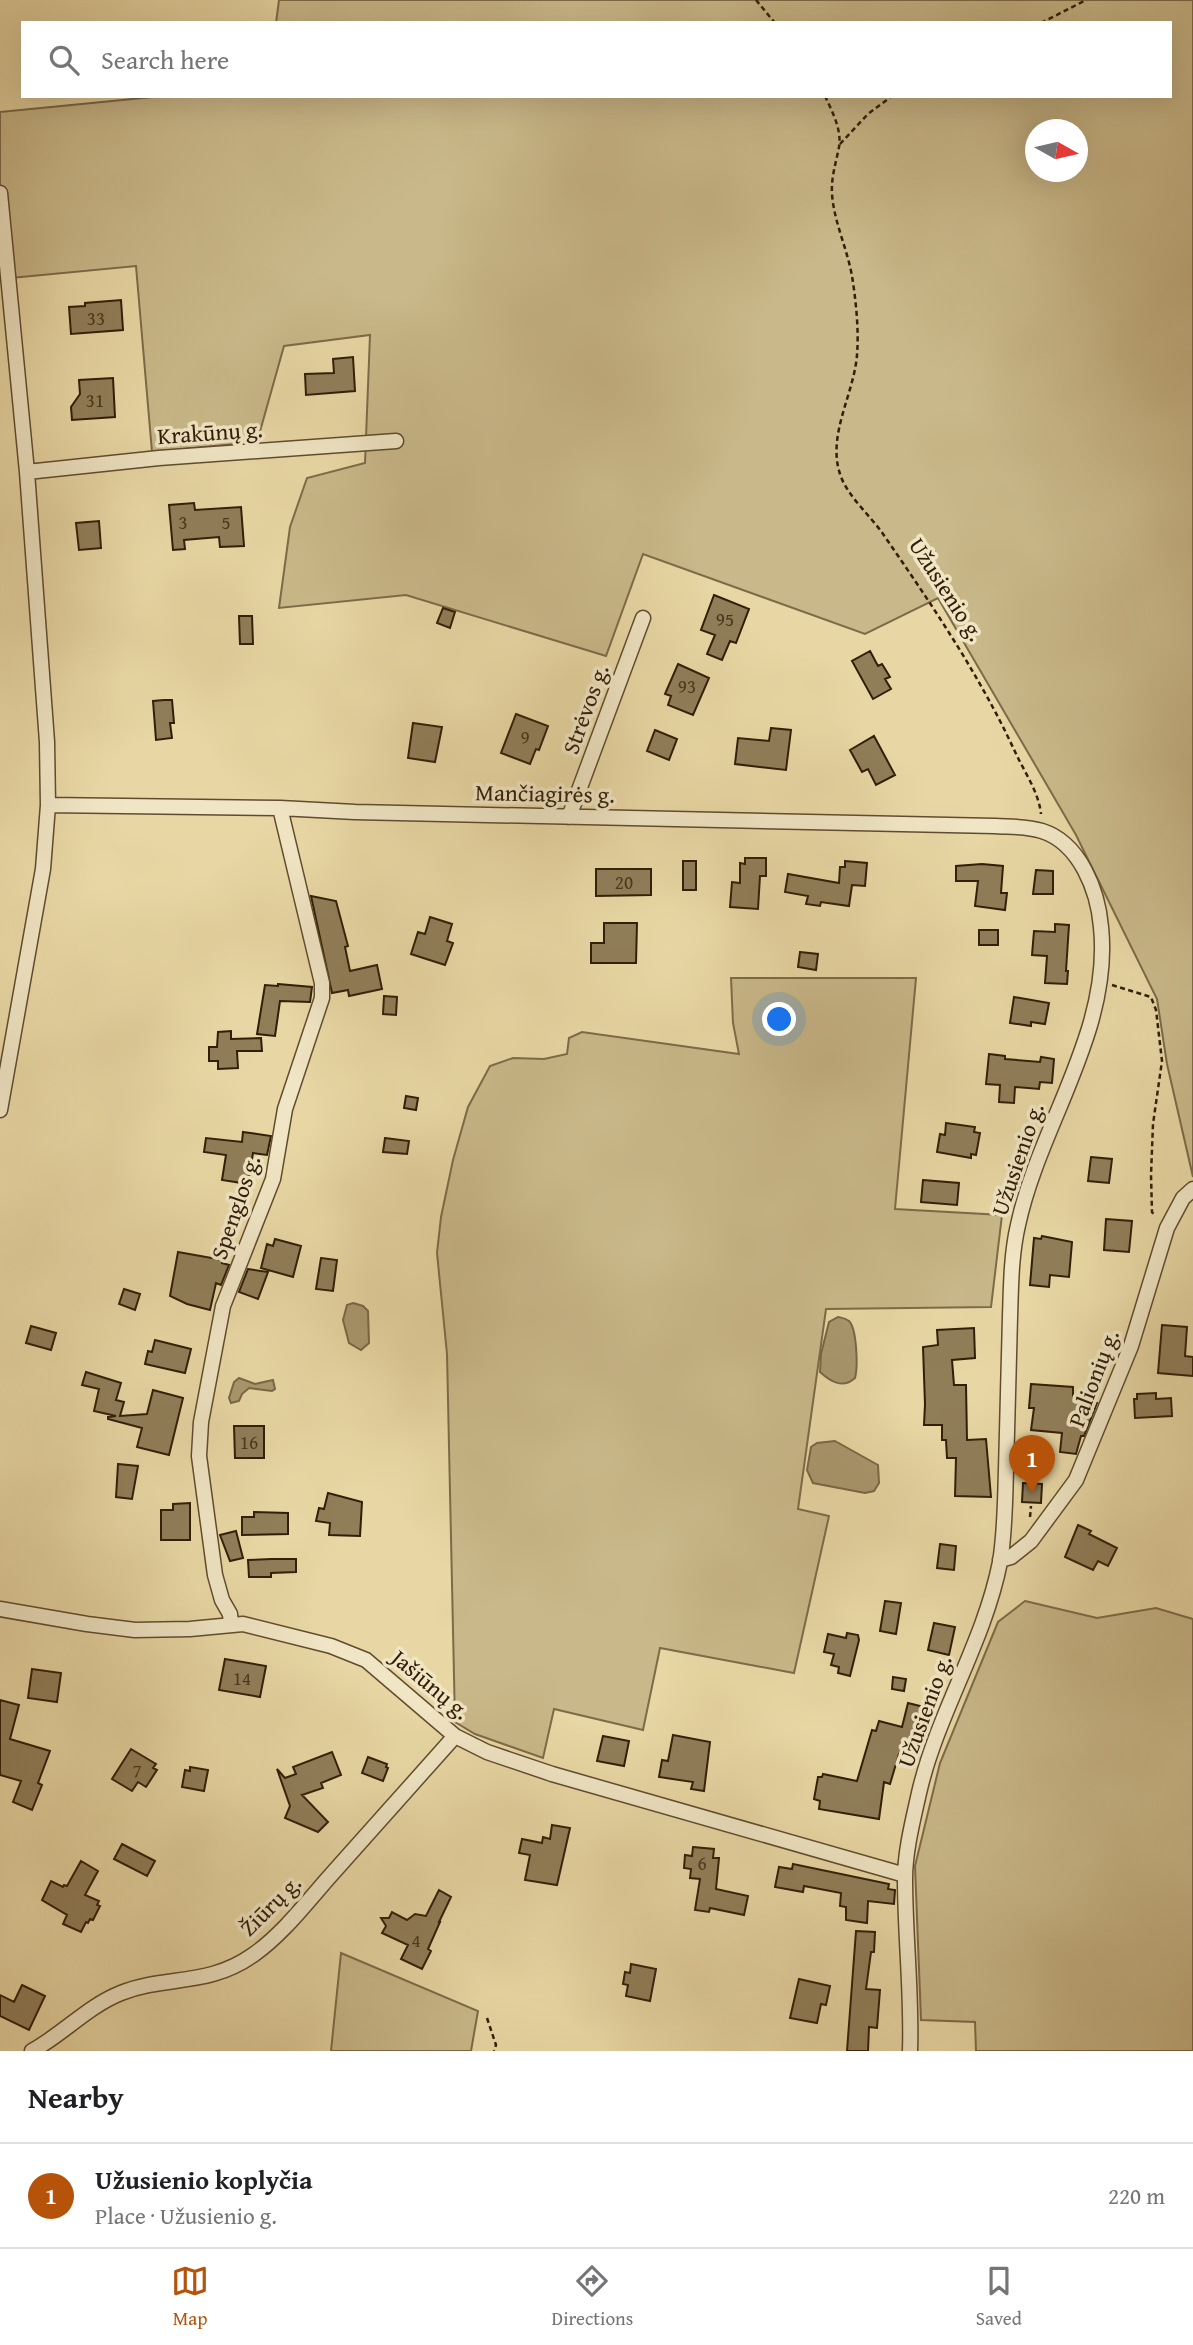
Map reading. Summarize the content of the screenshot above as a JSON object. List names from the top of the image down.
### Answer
{
  "streets": {
    "street": [
      "Krakūnų g.",
      "Užusienio g.",
      "Strėvos g.",
      "Mančiagirės g.",
      "Spenglos g.",
      "Palionių g.",
      "Jašiūnų g.",
      "Žiūrų g."
    ]
  },
  "crossings": [
    ["Užusienio g.", "Mančiagirės g."],
    ["Užusienio g.", "Palionių g."],
    ["Užusienio g.", "Jašiūnų g."],
    ["Strėvos g.", "Mančiagirės g."],
    ["Mančiagirės g.", "Spenglos g."],
    ["Spenglos g.", "Jašiūnų g."],
    ["Jašiūnų g.", "Žiūrų g."]
  ],
  "house_numbers": [
    "33",
    "31",
    "3",
    "5",
    "95",
    "93",
    "9",
    "20",
    "16",
    "14",
    "7",
    "6",
    "4"
  ],
  "north": "right",
  "page": {
    "search": "Search here",
    "pins": "1",
    "heading": "Nearby",
    "list": [
      {
        "mark": "1",
        "name": "Užusienio koplyčia",
        "note": "Place · Užusienio g.",
        "value": "220 m"
      }
    ],
    "nav": ["Map", "Directions", "Saved"]
  }
}
